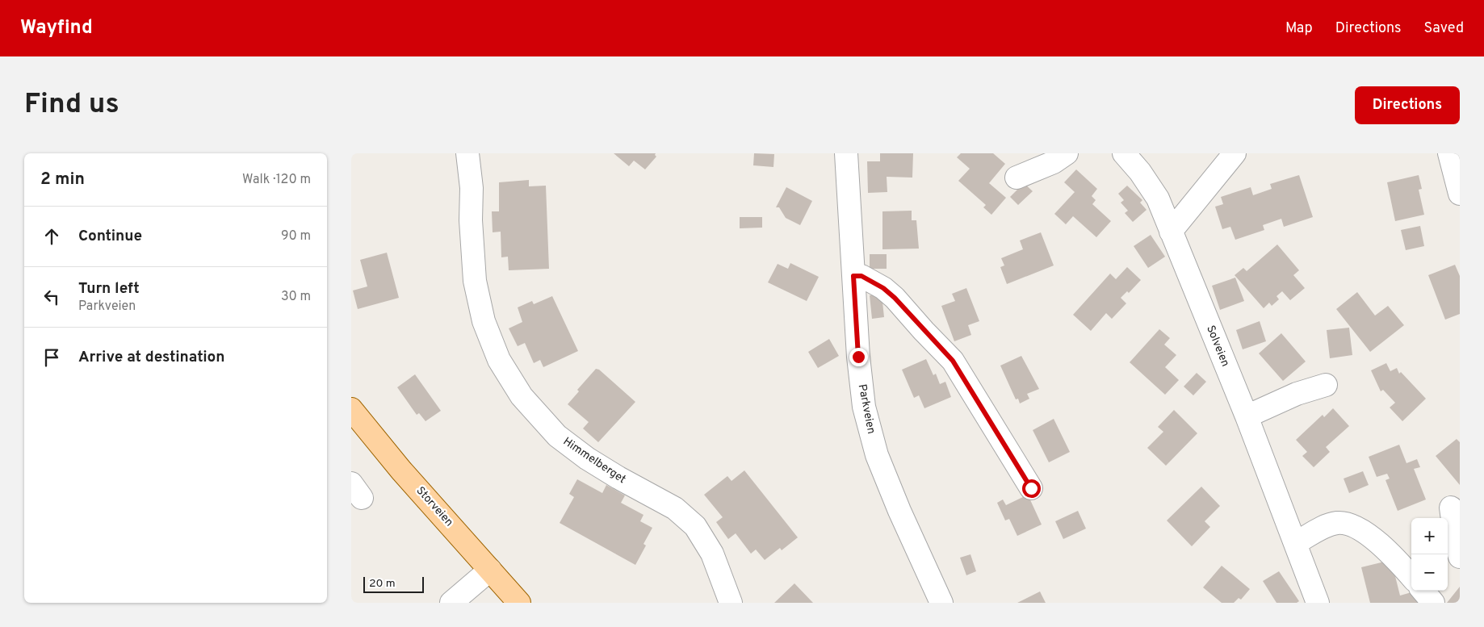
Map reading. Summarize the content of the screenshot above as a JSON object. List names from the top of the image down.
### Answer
{
  "streets": {
    "main road": ["Storveien"],
    "street": ["Solveien", "Parkveien", "Himmelberget"]
  },
  "scale_bar": "20 m",
  "page": {
    "header": "Wayfind",
    "nav": ["Map", "Directions", "Saved"],
    "buttons": "Directions",
    "title": "Find us",
    "heading": ["2 min", "Walk · 120 m"],
    "list": [
      ["Continue", "90 m"],
      ["Turn left", "Parkveien", "30 m"],
      "Arrive at destination"
    ],
    "map_buttons": ["+", "−"],
    "scale": "20 m"
  }
}
